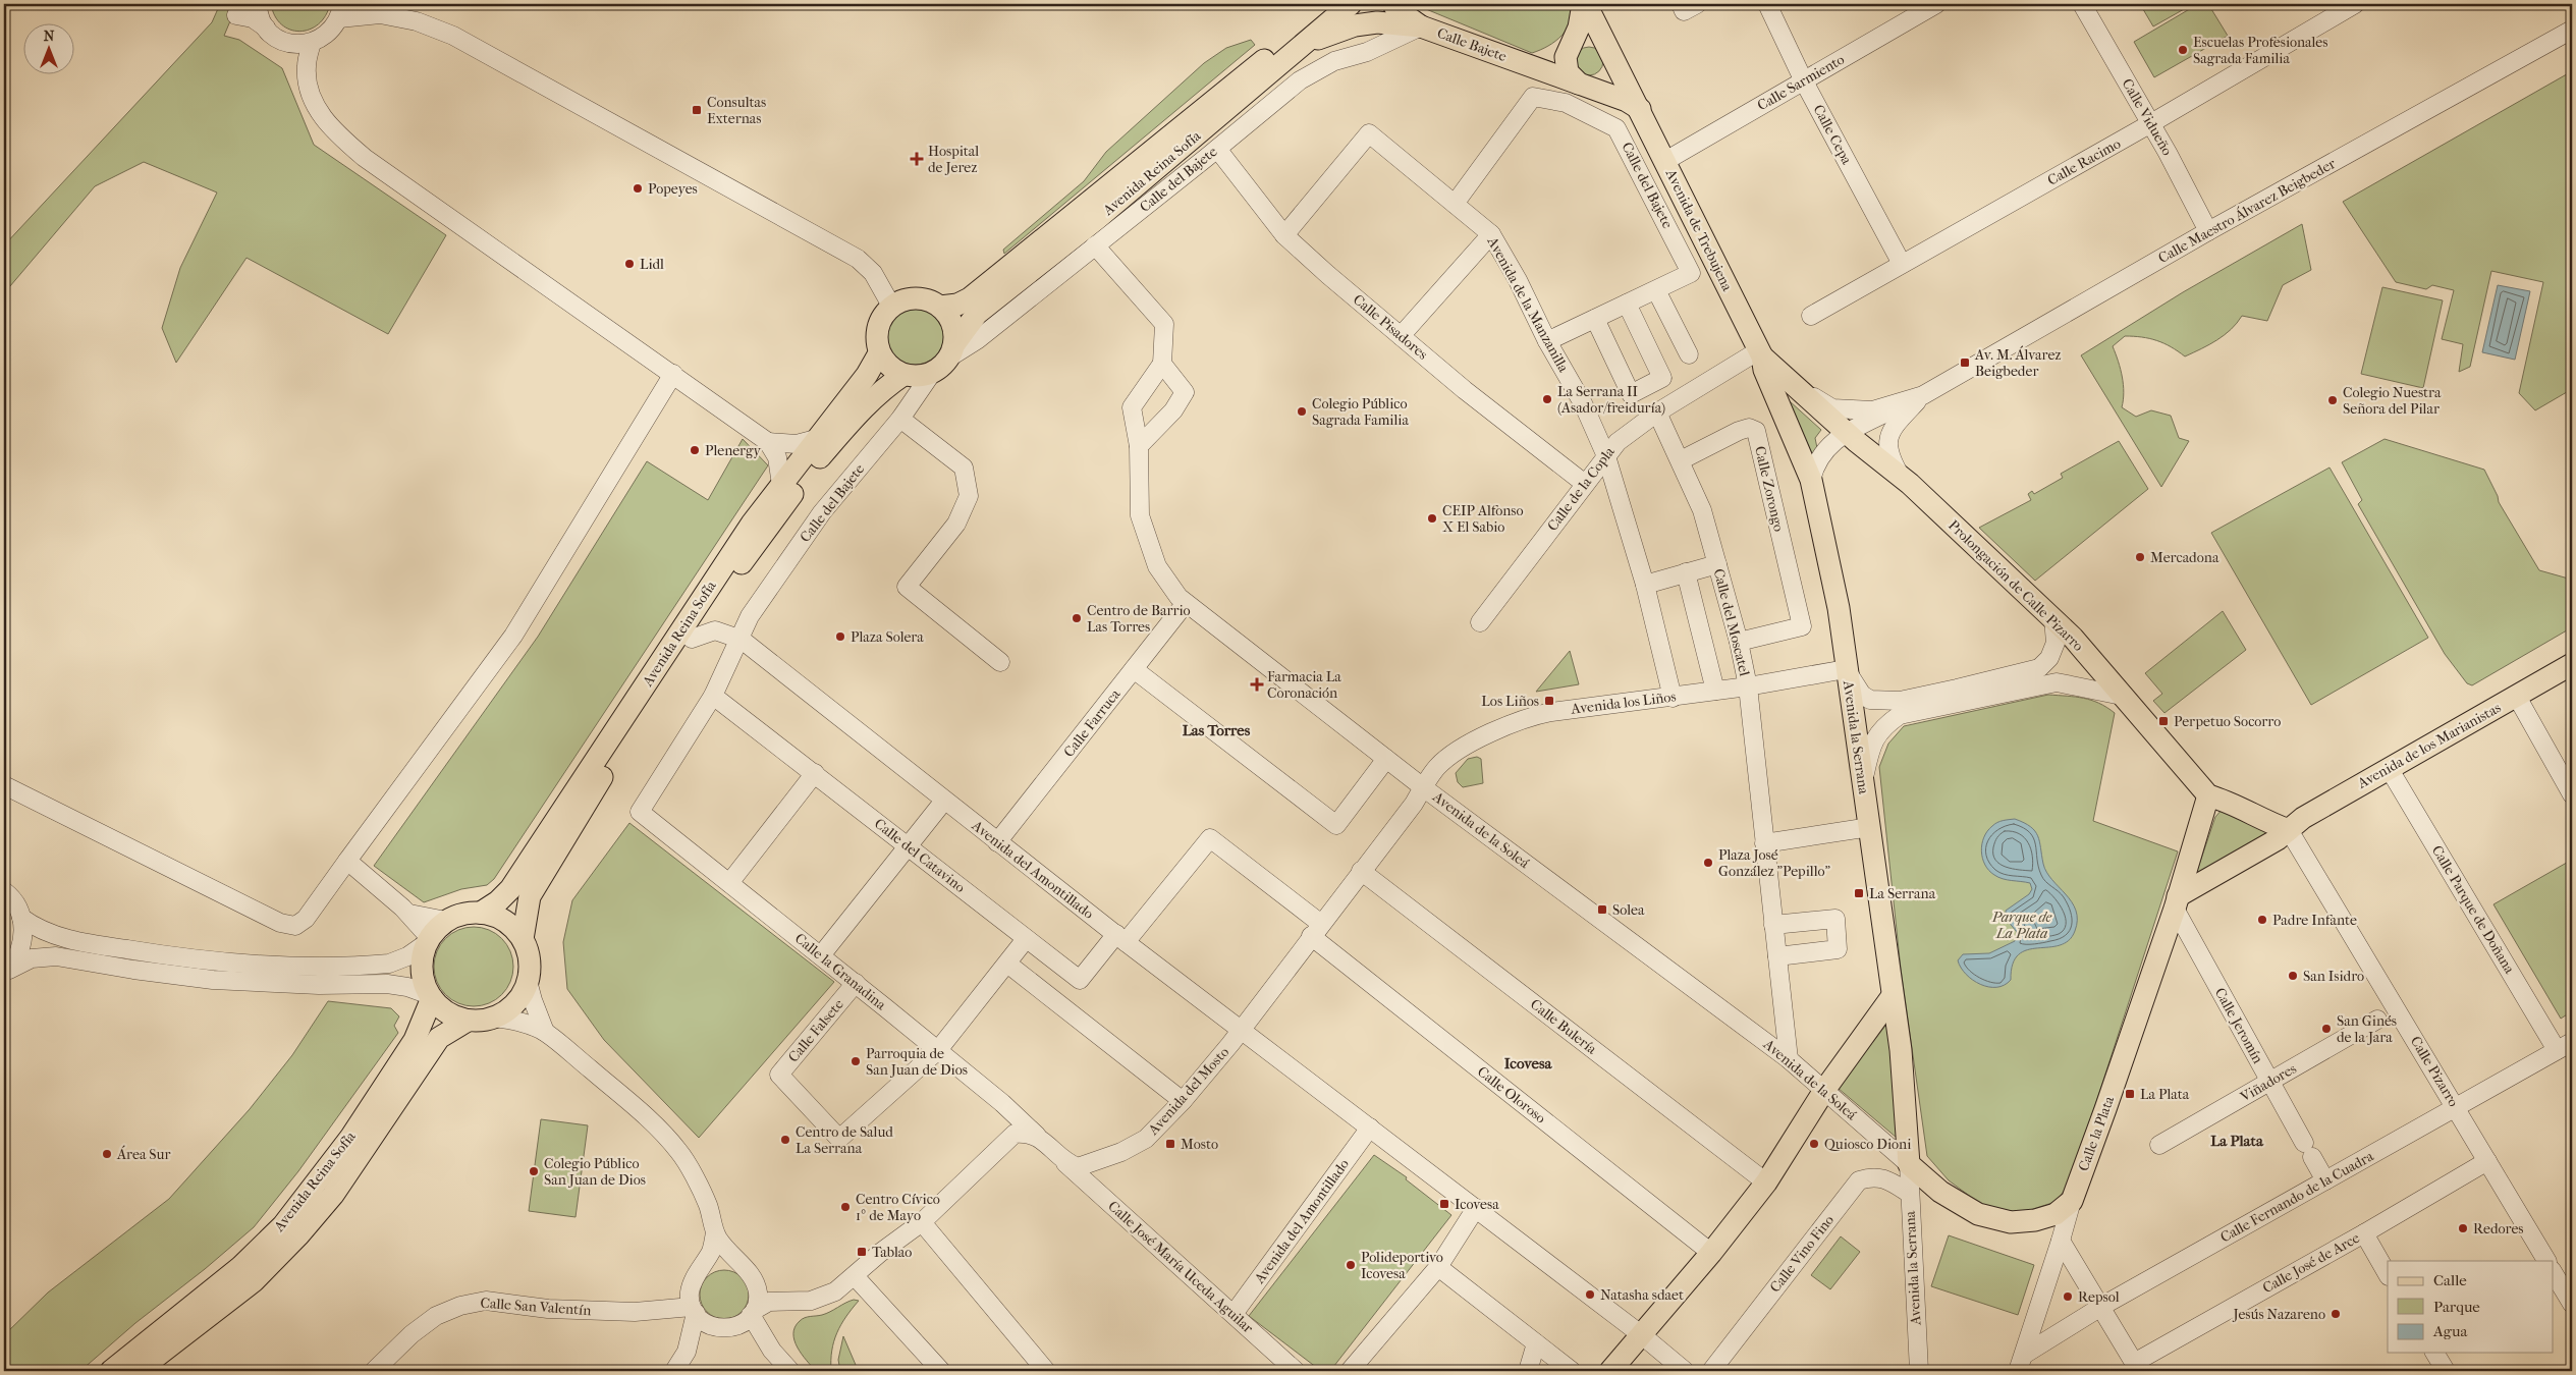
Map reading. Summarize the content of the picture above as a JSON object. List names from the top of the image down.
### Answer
{
  "streets": {
    "main road": [
      "Calle Bajete",
      "Avenida Reina Sofía",
      "Avenida de Trebujena",
      "Prolongación de Calle Pizarro",
      "Avenida la Serrana",
      "Avenida de los Marianistas",
      "Calle la Plata"
    ],
    "street": [
      "Calle Sarmiento",
      "Calle Vidueño",
      "Calle Cepa",
      "Calle Racimo",
      "Calle del Bajete",
      "Calle Maestro Álvarez Beigbeder",
      "Avenida de la Manzanilla",
      "Calle Pisadores",
      "Calle de la Copla",
      "Calle Zorongo",
      "Calle del Moscatel",
      "Avenida los Liños",
      "Calle Farruca",
      "Avenida de la Soleá",
      "Calle del Catavino",
      "Avenida del Amontillado",
      "Calle Parque de Doñana",
      "Calle la Granadina",
      "Calle Jeromín",
      "Calle Bulería",
      "Calle Falsete",
      "Calle Pizarro",
      "Viñadores",
      "Avenida del Mosto",
      "Calle Oloroso",
      "Calle Fernando de la Cuadra",
      "Calle Vino Fino",
      "Calle José de Arce",
      "Calle José María Uceda Aguilar",
      "Calle San Valentín"
    ]
  },
  "crossings": [
    ["Calle Bajete", "Calle del Bajete"],
    ["Calle Bajete", "Avenida de Trebujena"],
    ["Calle Sarmiento", "Calle Cepa"],
    ["Calle Sarmiento", "Avenida de Trebujena"],
    ["Calle Vidueño", "Calle Racimo"],
    ["Calle Vidueño", "Calle Maestro Álvarez Beigbeder"],
    ["Calle Cepa", "Calle Racimo"],
    ["Avenida Reina Sofía", "Calle del Bajete"],
    ["Avenida Reina Sofía", "Avenida del Amontillado"],
    ["Calle del Bajete", "Avenida de la Manzanilla"],
    ["Calle del Bajete", "Calle Pisadores"],
    ["Calle del Bajete", "Calle del Catavino"],
    ["Calle del Bajete", "Avenida del Amontillado"],
    ["Calle del Bajete", "Calle la Granadina"],
    ["Calle Maestro Álvarez Beigbeder", "Prolongación de Calle Pizarro"],
    ["Avenida de Trebujena", "Calle de la Copla"],
    ["Avenida de Trebujena", "Prolongación de Calle Pizarro"],
    ["Avenida de Trebujena", "Avenida la Serrana"],
    ["Avenida de la Manzanilla", "Calle Pisadores"],
    ["Avenida de la Manzanilla", "Calle de la Copla"],
    ["Avenida de la Manzanilla", "Avenida los Liños"],
    ["Calle Pisadores", "Calle de la Copla"],
    ["Calle de la Copla", "Prolongación de Calle Pizarro"],
    ["Calle de la Copla", "Calle del Moscatel"],
    ["Calle de la Copla", "Avenida la Serrana"],
    ["Calle Zorongo", "Calle del Moscatel"],
    ["Prolongación de Calle Pizarro", "Avenida la Serrana"],
    ["Prolongación de Calle Pizarro", "Calle la Plata"],
    ["Calle del Moscatel", "Avenida los Liños"],
    ["Calle del Moscatel", "Avenida de la Soleá"],
    ["Avenida los Liños", "Avenida la Serrana"],
    ["Avenida los Liños", "Avenida de la Soleá"],
    ["Avenida los Liños", "Avenida del Mosto"],
    ["Calle Farruca", "Avenida de la Soleá"],
    ["Calle Farruca", "Avenida del Amontillado"],
    ["Avenida la Serrana", "Avenida de la Soleá"],
    ["Avenida la Serrana", "Calle Vino Fino"],
    ["Avenida de los Marianistas", "Calle Parque de Doñana"],
    ["Avenida de los Marianistas", "Calle Pizarro"],
    ["Avenida de la Soleá", "Avenida del Mosto"],
    ["Calle del Catavino", "Avenida del Amontillado"],
    ["Calle del Catavino", "Calle Oloroso"],
    ["Avenida del Amontillado", "Avenida del Mosto"],
    ["Avenida del Amontillado", "Calle Oloroso"],
    ["Avenida del Amontillado", "Calle José María Uceda Aguilar"],
    ["Calle Parque de Doñana", "Calle Fernando de la Cuadra"],
    ["Calle la Granadina", "Calle Falsete"],
    ["Calle Jeromín", "Viñadores"],
    ["Calle Jeromín", "Calle la Plata"],
    ["Calle Jeromín", "Calle Fernando de la Cuadra"],
    ["Calle Bulería", "Avenida del Mosto"],
    ["Calle Pizarro", "Calle Fernando de la Cuadra"],
    ["Calle Pizarro", "Calle José de Arce"],
    ["Avenida del Mosto", "Calle Oloroso"],
    ["Avenida del Mosto", "Calle José María Uceda Aguilar"],
    ["Calle la Plata", "Calle Fernando de la Cuadra"]
  ],
  "districts": ["Las Torres", "Icovesa", "La Plata"],
  "parks": ["Parque de La Plata"],
  "places": {
    "other": [
      "Escuelas Profesionales Sagrada Familia",
      "Popeyes",
      "Lidl",
      "La Serrana II (Asador/freiduría)",
      "Colegio Nuestra Señora del Pilar",
      "Colegio Público Sagrada Familia",
      "Plenergy",
      "CEIP Alfonso X El Sabio",
      "Mercadona",
      "Centro de Barrio Las Torres",
      "Plaza Solera",
      "Plaza José González \"Pepillo\"",
      "Padre Infante",
      "San Isidro",
      "San Ginés de la Jara",
      "Parroquia de San Juan de Dios",
      "Centro de Salud La Serrana",
      "Quiosco Dioni",
      "Área Sur",
      "Colegio Público San Juan de Dios",
      "Centro Cívico 1º de Mayo",
      "Redores",
      "Polideportivo Icovesa",
      "Natasha sdaet",
      "Repsol",
      "Jesús Nazareno"
    ],
    "transit": [
      "Consultas Externas",
      "Av. M. Álvarez Beigbeder",
      "Los Liños",
      "Perpetuo Socorro",
      "La Serrana",
      "Solea",
      "La Plata",
      "Mosto",
      "Icovesa",
      "Tablao"
    ],
    "health": ["Hospital de Jerez", "Farmacia La Coronación"]
  },
  "legend": ["Calle", "Parque", "Agua"],
  "north": "top"
}
